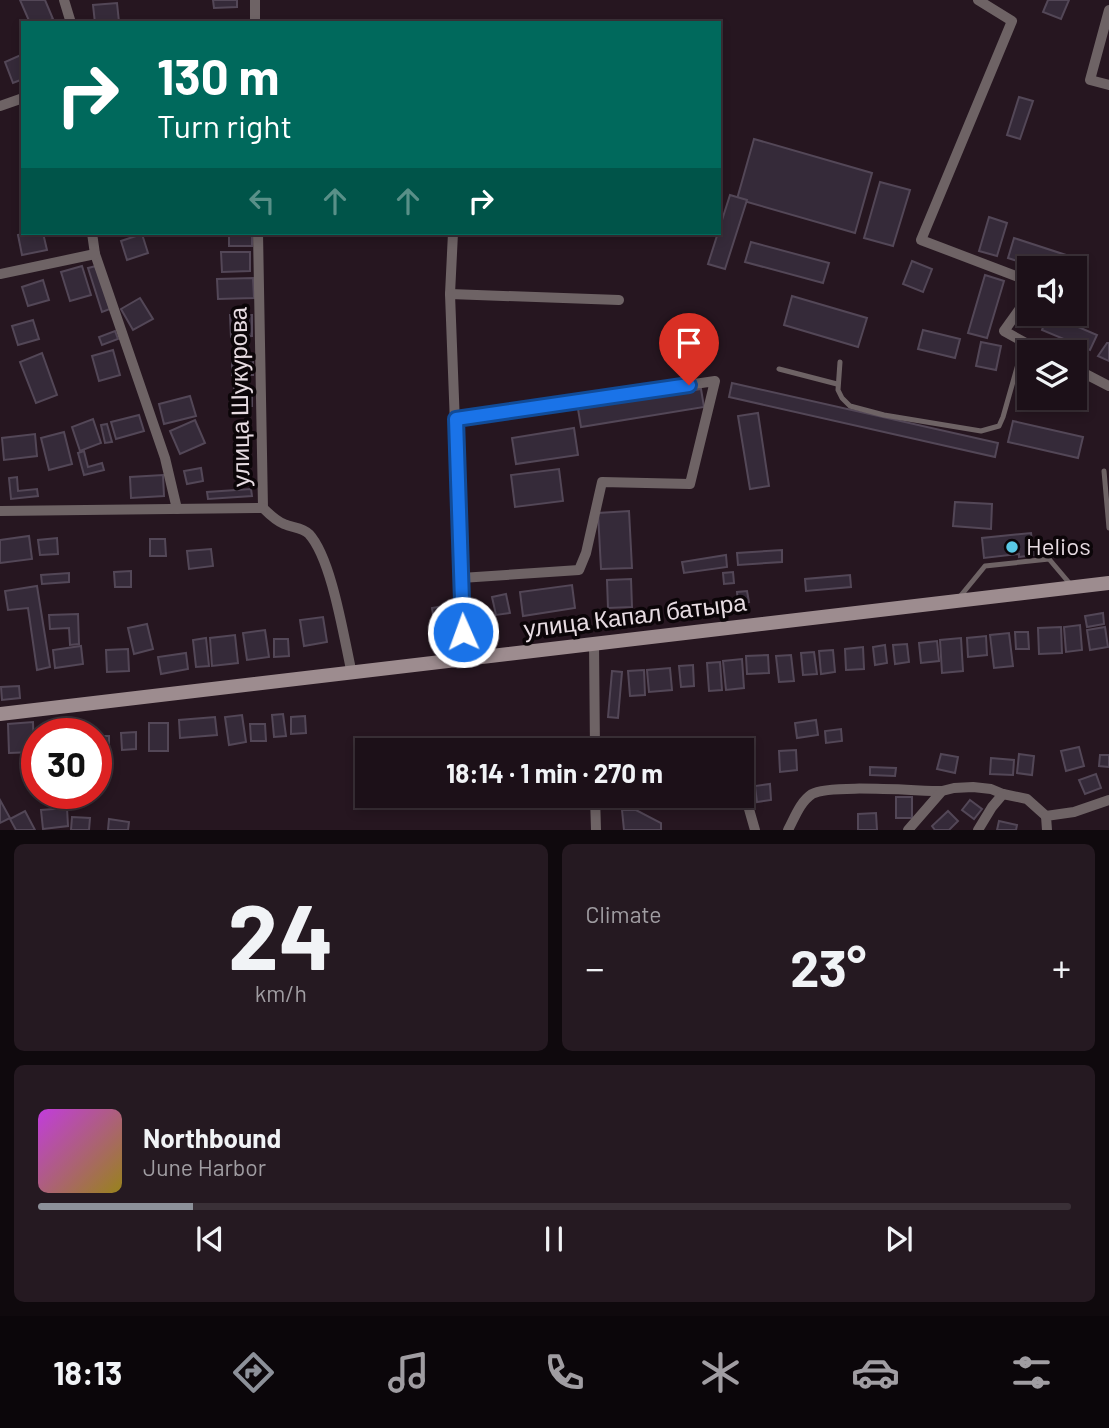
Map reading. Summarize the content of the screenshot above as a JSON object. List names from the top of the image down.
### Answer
{
  "streets": {
    "main road": ["улица Капал батыра"],
    "street": ["улица Шукурова"]
  },
  "places": ["Helios"],
  "page": {
    "turn": ["130 m", "Turn right"],
    "limit": "30",
    "trip": "18:14 · 1 min · 270 m",
    "tile": [
      ["24", "km/h"],
      "Climate"
    ],
    "heat": ["−", "23°", "+"],
    "song": ["Northbound", "June Harbor"],
    "tabs": "18:13"
  }
}
